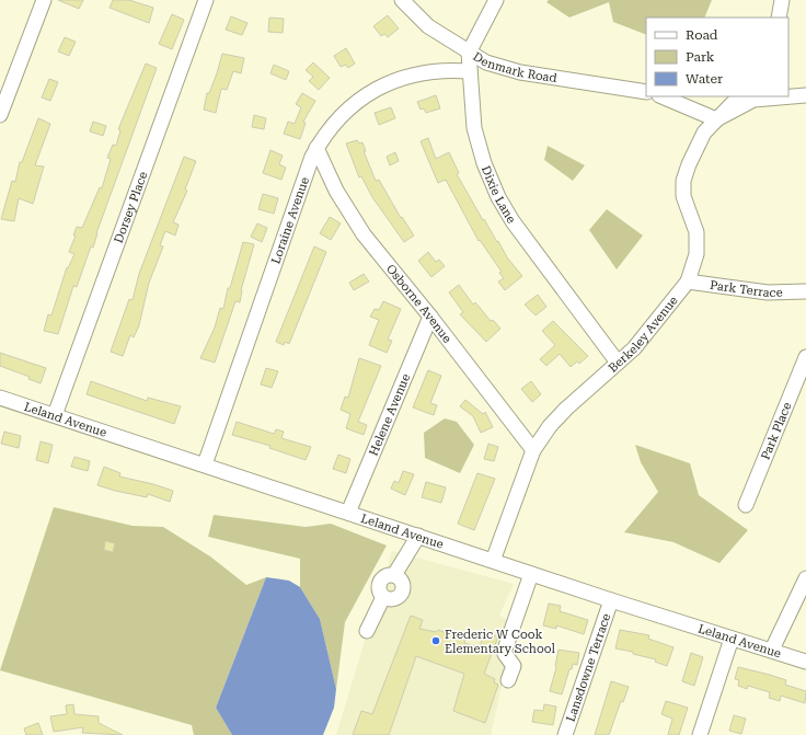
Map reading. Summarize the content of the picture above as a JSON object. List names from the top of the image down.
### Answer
{
  "streets": {
    "street": [
      "Denmark Road",
      "Dixie Lane",
      "Dorsey Place",
      "Loraine Avenue",
      "Park Terrace",
      "Osborne Avenue",
      "Berkeley Avenue",
      "Helene Avenue",
      "Leland Avenue",
      "Park Place",
      "Lansdowne Terrace"
    ]
  },
  "crossings": [
    ["Denmark Road", "Dixie Lane"],
    ["Dixie Lane", "Loraine Avenue"],
    ["Dixie Lane", "Berkeley Avenue"],
    ["Dorsey Place", "Leland Avenue"],
    ["Loraine Avenue", "Osborne Avenue"],
    ["Loraine Avenue", "Leland Avenue"],
    ["Park Terrace", "Berkeley Avenue"],
    ["Osborne Avenue", "Berkeley Avenue"],
    ["Osborne Avenue", "Helene Avenue"],
    ["Berkeley Avenue", "Leland Avenue"],
    ["Helene Avenue", "Leland Avenue"],
    ["Leland Avenue", "Lansdowne Terrace"]
  ],
  "places": ["Frederic W Cook Elementary School"],
  "legend": ["Road", "Park", "Water"]
}
